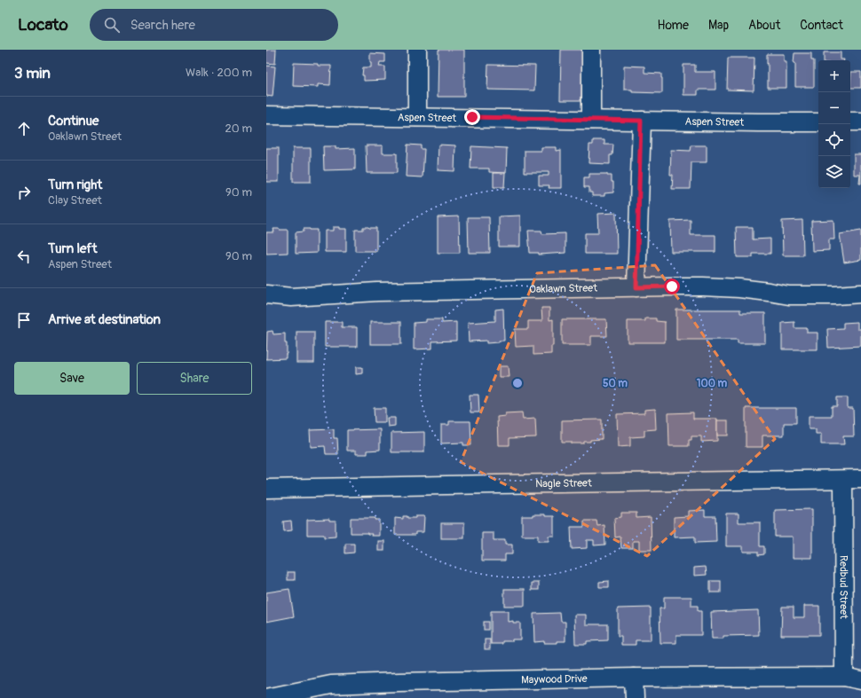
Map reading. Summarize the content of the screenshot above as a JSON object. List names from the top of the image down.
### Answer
{
  "streets": {
    "street": [
      "Aspen Street",
      "Oaklawn Street",
      "Nagle Street",
      "Redbud Street",
      "Maywood Drive"
    ]
  },
  "crossings": [
    ["Nagle Street", "Redbud Street"],
    ["Redbud Street", "Maywood Drive"]
  ],
  "page": {
    "header": "Locato",
    "search": "Search here",
    "nav": [
      "Home",
      "Map",
      "About",
      "Contact"
    ],
    "heading": ["3 min", "Walk · 200 m"],
    "map_buttons": ["+", "−"],
    "list": [
      ["Continue", "Oaklawn Street", "20 m"],
      ["Turn right", "Clay Street", "90 m"],
      ["Turn left", "Aspen Street", "90 m"],
      "Arrive at destination"
    ],
    "buttons": ["Save", "Share"]
  },
  "rings": ["50 m", "100 m"]
}
